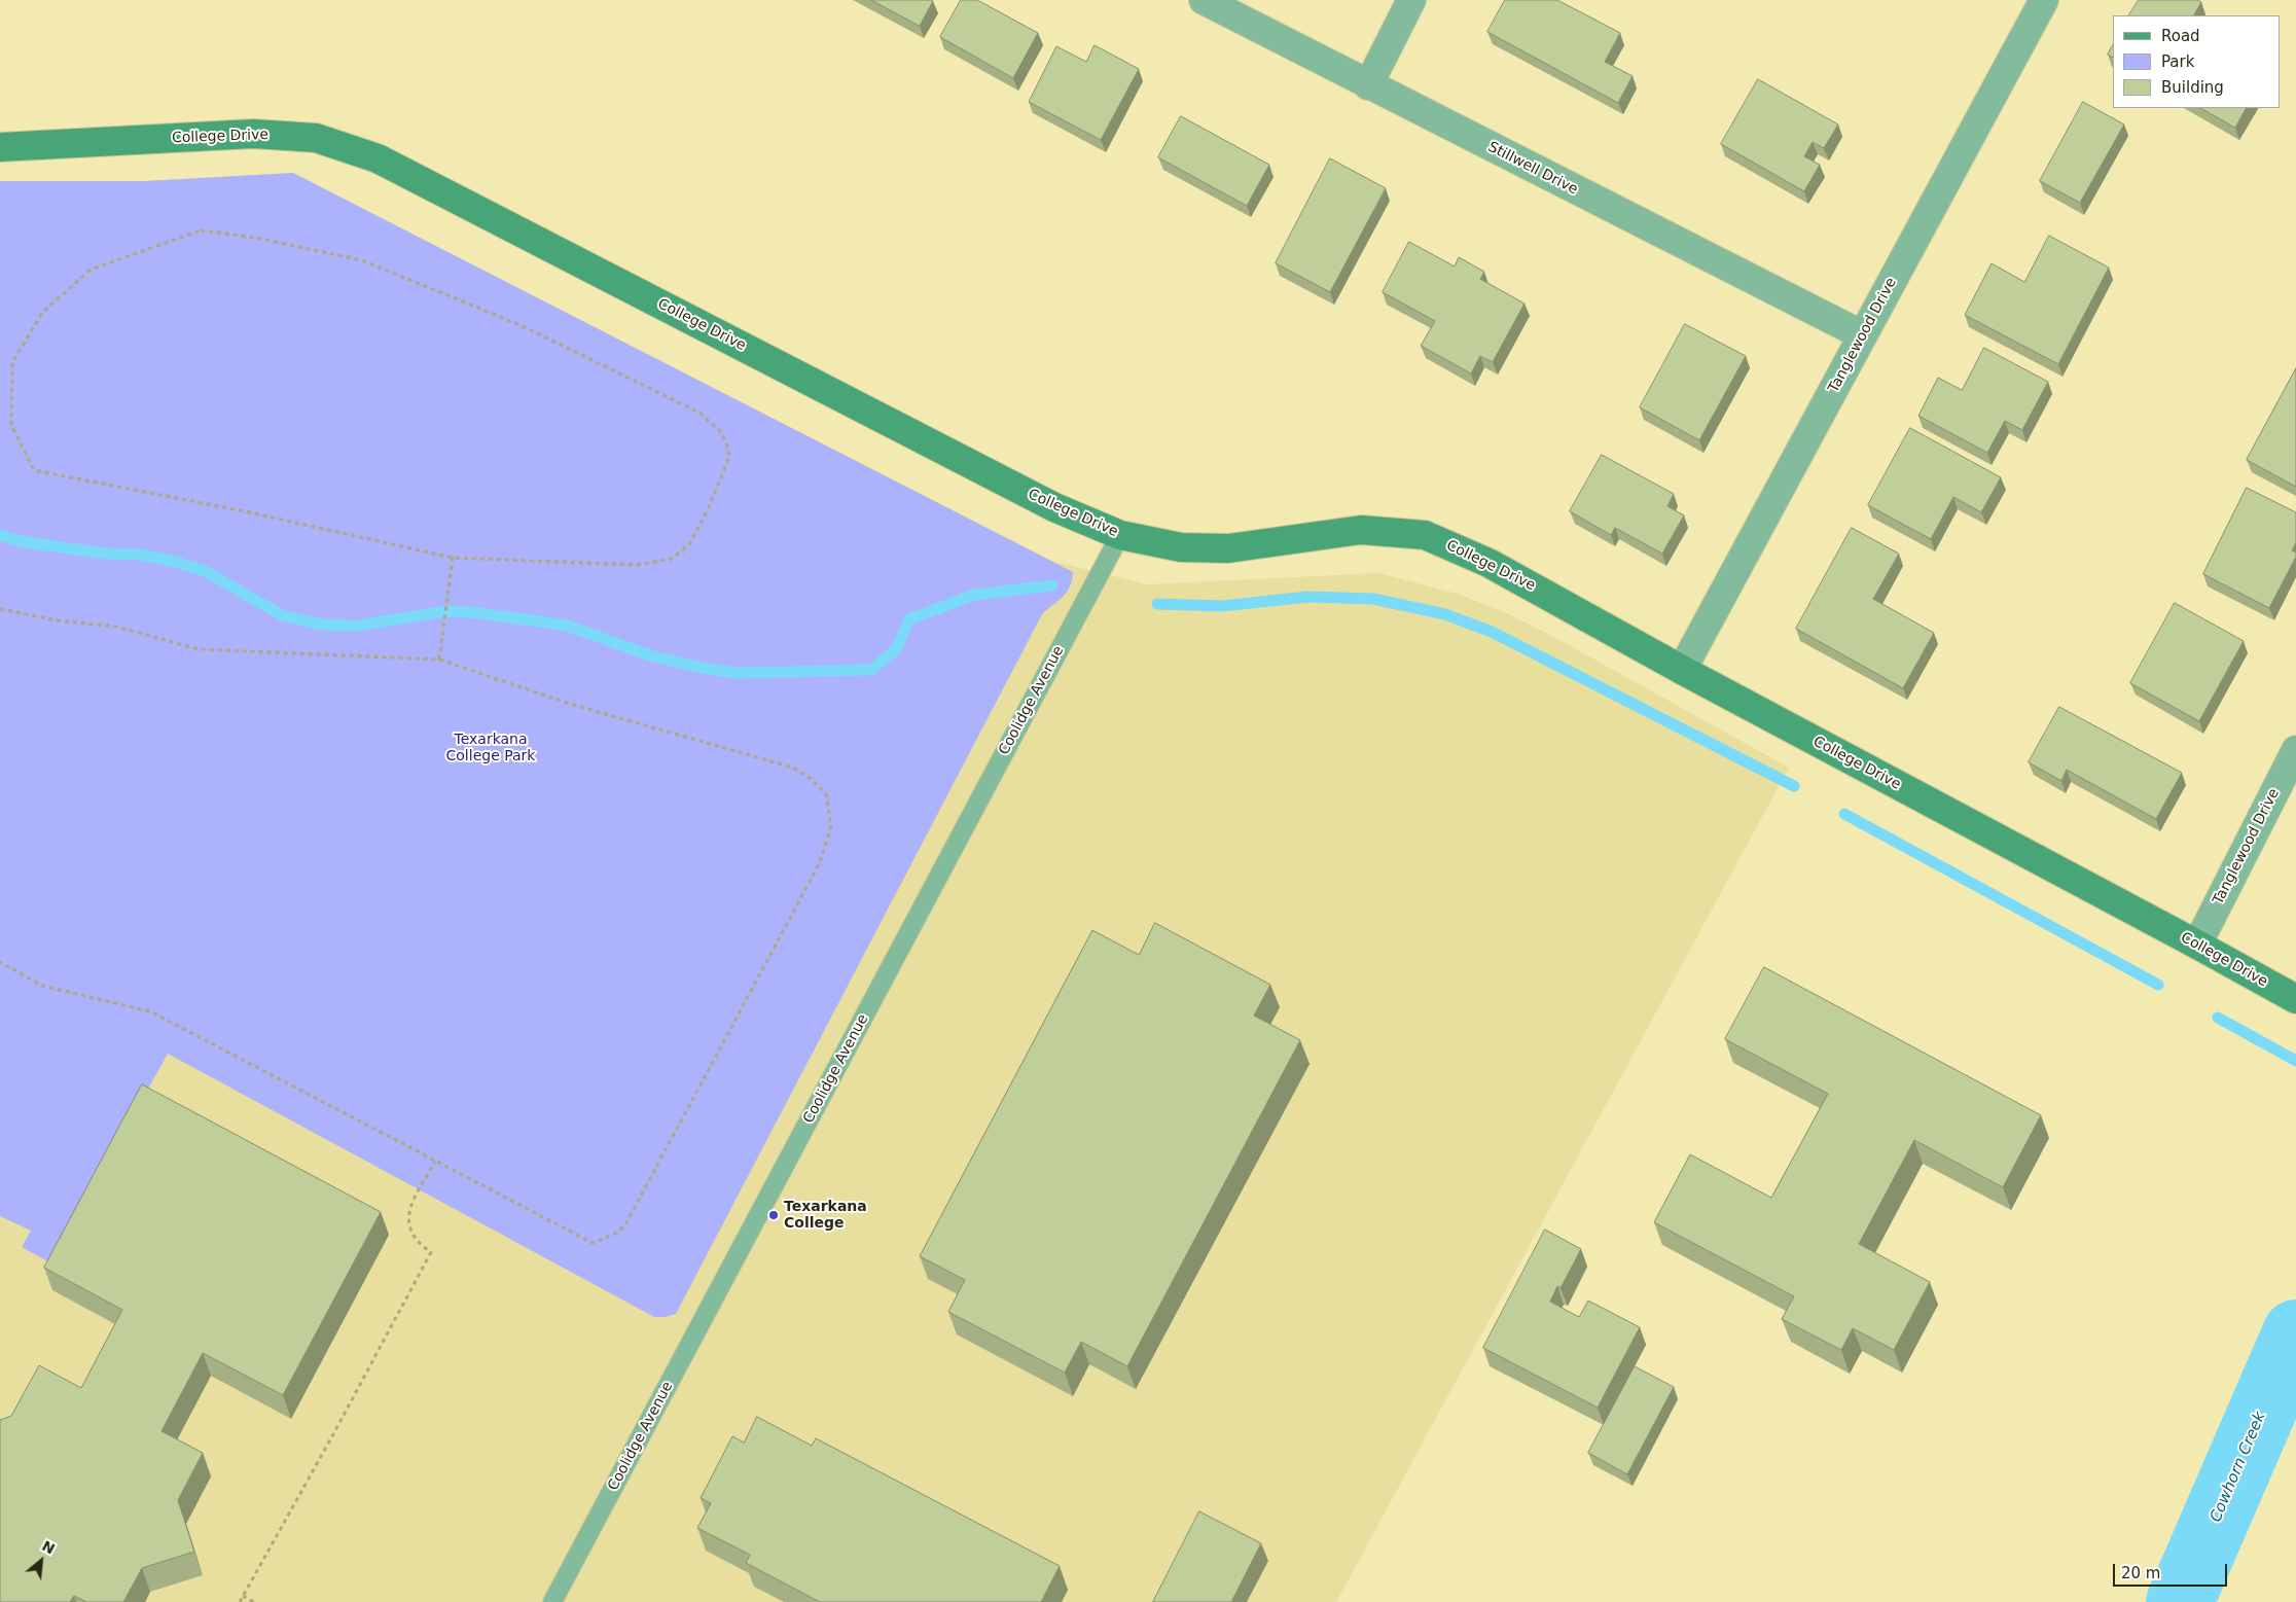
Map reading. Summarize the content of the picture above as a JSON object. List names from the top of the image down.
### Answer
{
  "streets": {
    "street": ["College Drive", "Stillwell Drive", "Tanglewood Drive"],
    "lane": ["Coolidge Avenue"]
  },
  "crossings": [
    ["College Drive", "Tanglewood Drive"],
    ["College Drive", "Coolidge Avenue"],
    ["Stillwell Drive", "Tanglewood Drive"]
  ],
  "water": ["Cowhorn Creek"],
  "parks": ["Texarkana College Park"],
  "places": ["Texarkana College"],
  "legend": ["Road", "Park", "Building"],
  "scale_bar": "20 m",
  "north": "top right"
}
